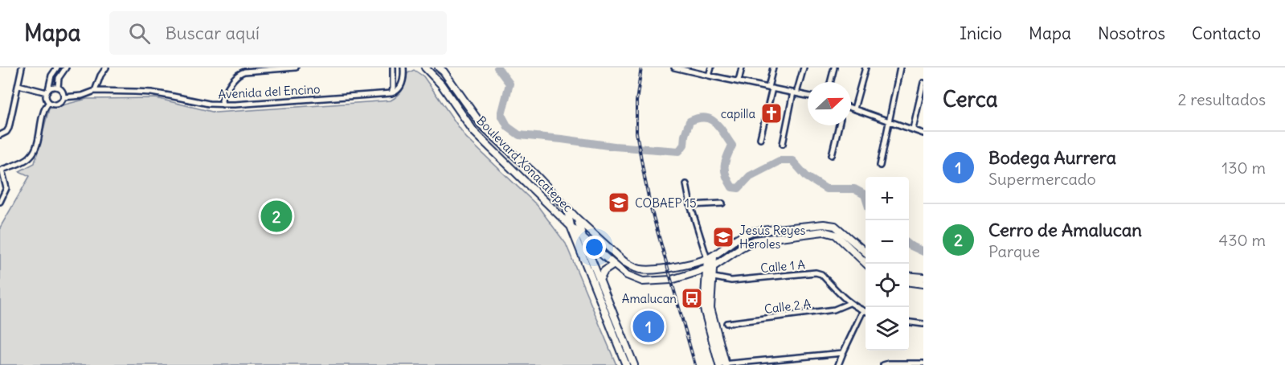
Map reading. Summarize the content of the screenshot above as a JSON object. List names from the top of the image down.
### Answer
{
  "streets": {
    "street": [
      "Avenida del Encino",
      "Boulevard Xonacatepec",
      "Calle 1 A",
      "Calle 2 A"
    ]
  },
  "crossings": [
    ["Calle 1 A", "Calle 2 A"]
  ],
  "places": {
    "church": ["capilla"],
    "school or university": ["COBAEP 15", "Jesús Reyes Heroles"],
    "bus stop": ["Amalucan"]
  },
  "north": "right",
  "page": {
    "header": "Mapa",
    "search": "Buscar aquí",
    "nav": [
      "Inicio",
      "Mapa",
      "Nosotros",
      "Contacto"
    ],
    "heading": ["Cerca", "2 resultados"],
    "list": [
      {
        "mark": "1",
        "name": "Bodega Aurrera",
        "note": "Supermercado",
        "value": "130 m"
      },
      {
        "mark": "2",
        "name": "Cerro de Amalucan",
        "note": "Parque",
        "value": "430 m"
      }
    ],
    "map_buttons": ["+", "−"],
    "pins": ["2", "1"]
  }
}
